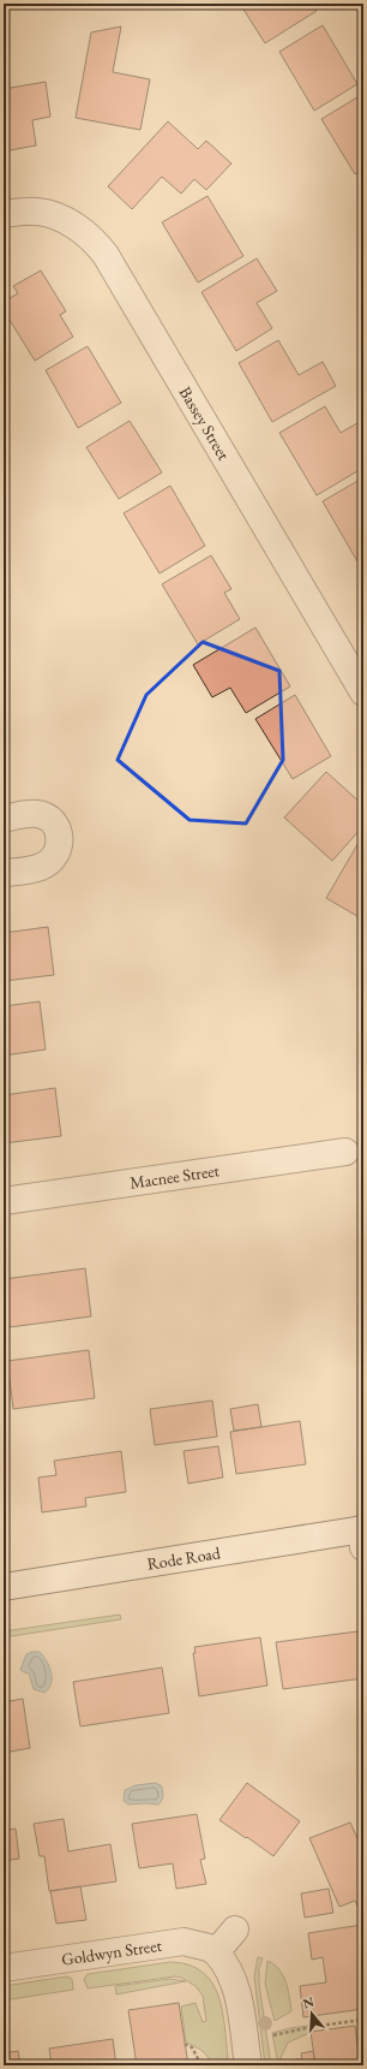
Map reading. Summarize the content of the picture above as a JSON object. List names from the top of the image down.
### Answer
{
  "streets": {
    "street": [
      "Bassey Street",
      "Macnee Street",
      "Rode Road",
      "Goldwyn Street"
    ]
  },
  "north": "top"
}
